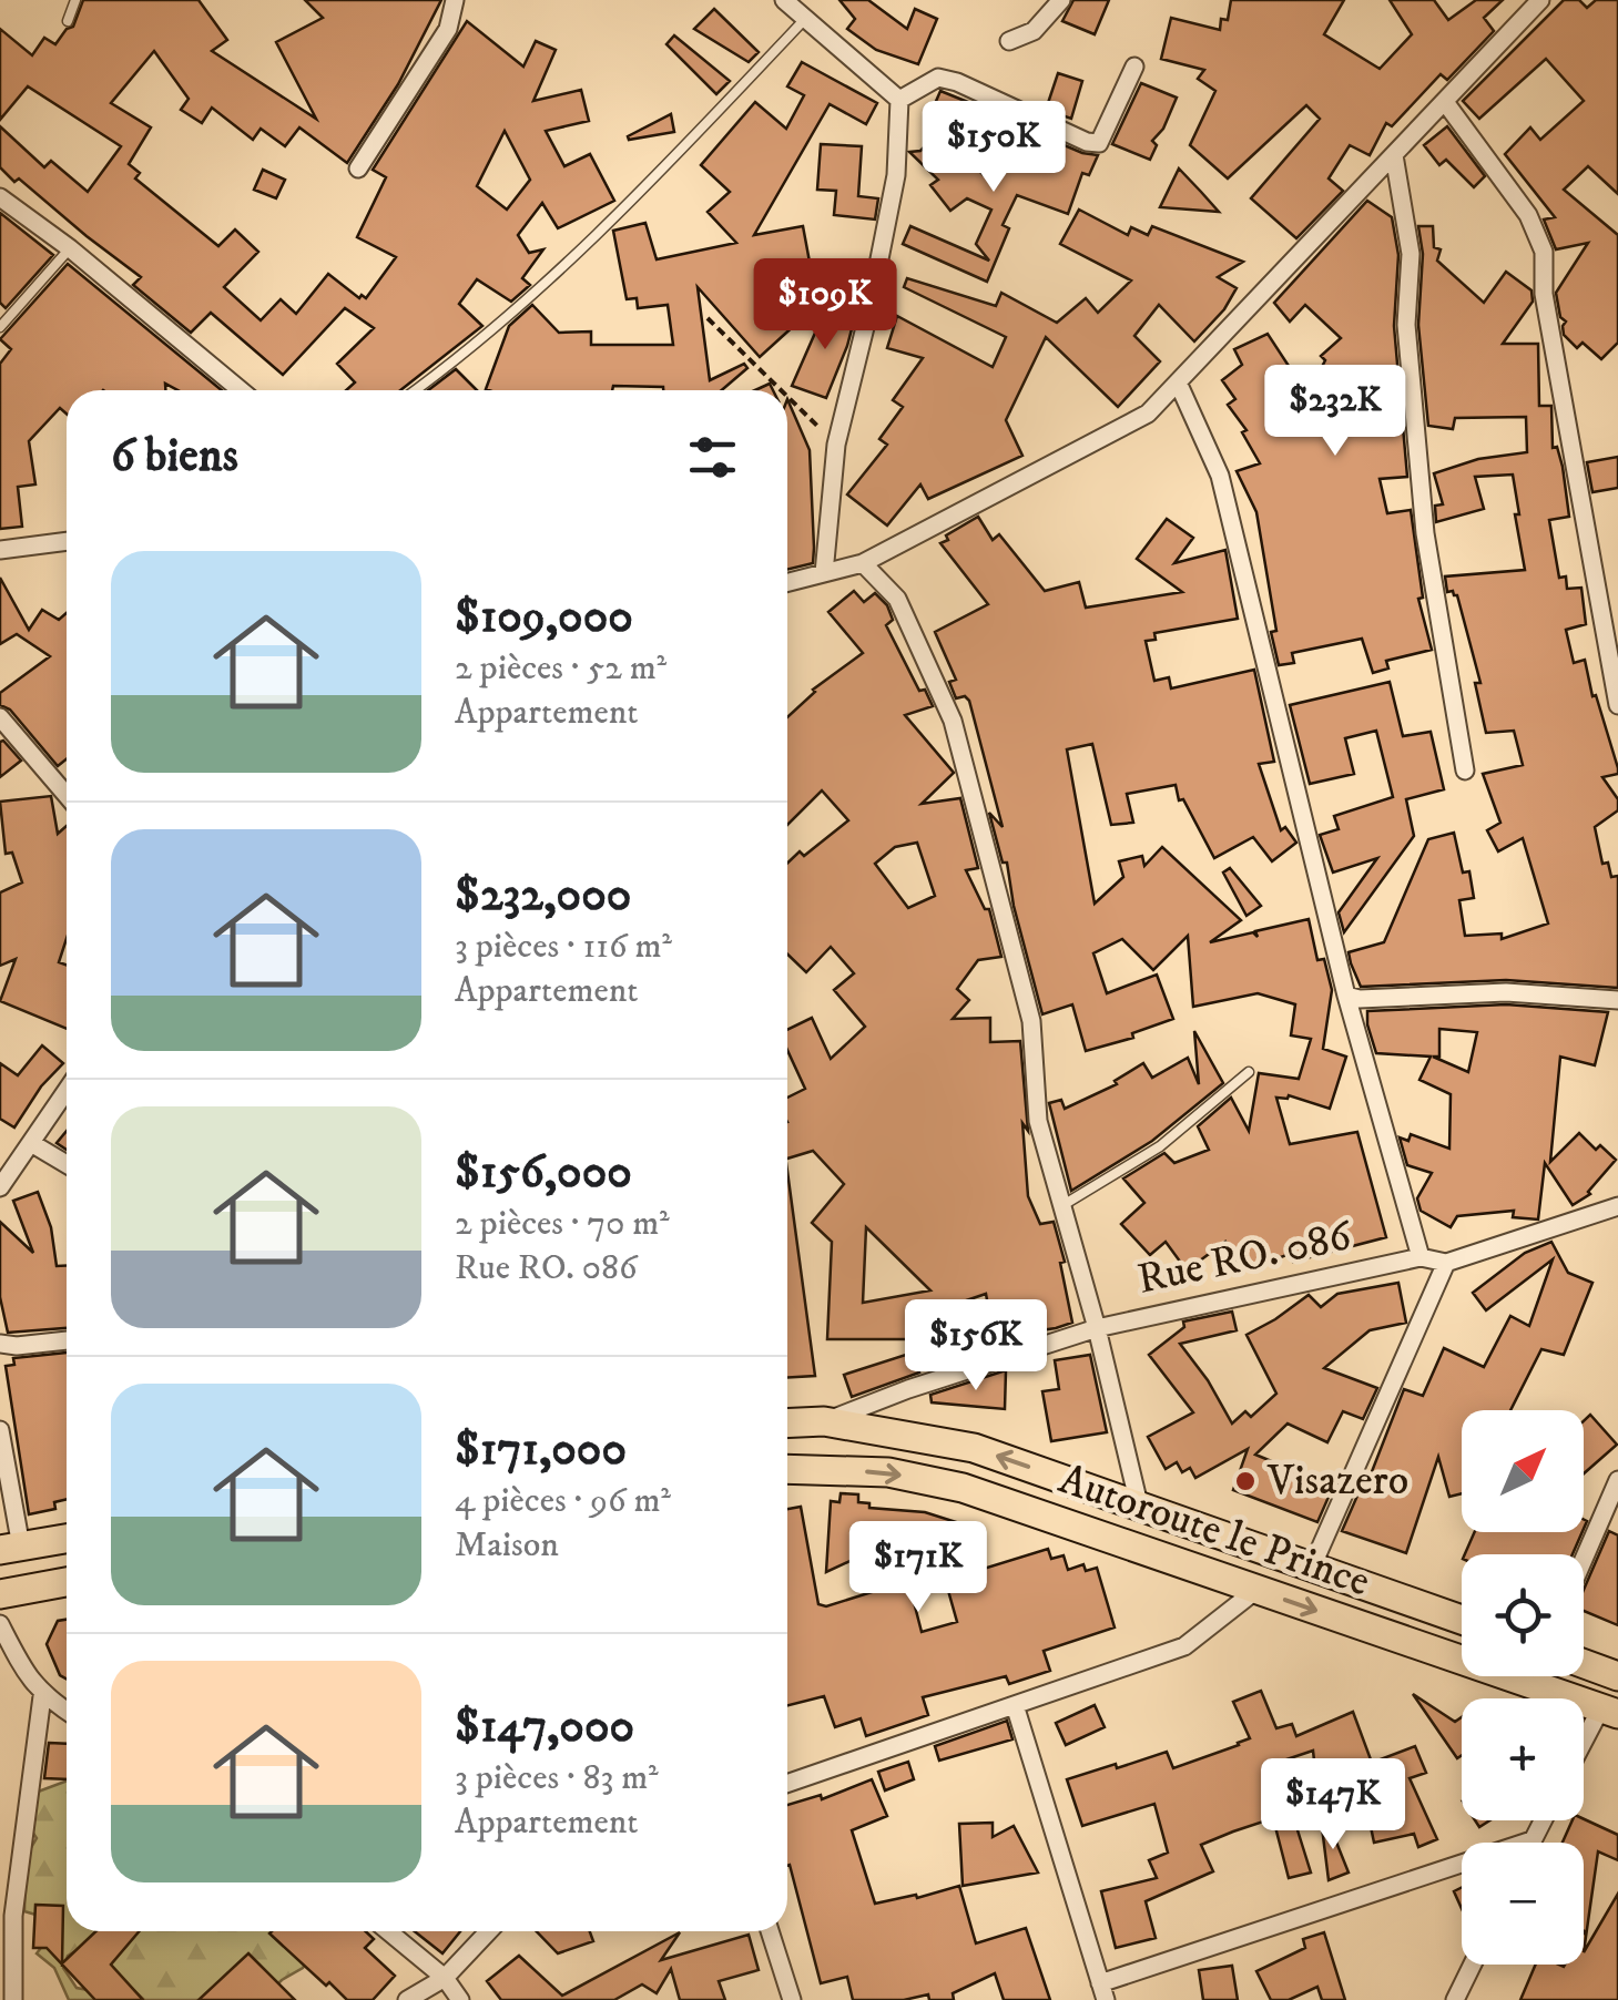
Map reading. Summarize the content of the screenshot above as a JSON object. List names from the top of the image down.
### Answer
{
  "streets": {
    "main road": ["Autoroute le Prince"],
    "street": ["Rue RO. 086"]
  },
  "crossings": [
    ["Rue RO. 086", "Autoroute le Prince"]
  ],
  "places": ["Visazero"],
  "north": "top right",
  "page": {
    "price": [
      "$150K",
      "$109K",
      "$232K",
      "$156K",
      "$171K",
      "$147K"
    ],
    "heading": "6 biens",
    "list": [
      {
        "name": "$109,000",
        "note": "2 pièces · 52 m² · Appartement"
      },
      {
        "name": "$232,000",
        "note": "3 pièces · 116 m² · Appartement"
      },
      {
        "name": "$156,000",
        "note": "2 pièces · 70 m² · Rue RO. 086"
      },
      {
        "name": "$171,000",
        "note": "4 pièces · 96 m² · Maison"
      },
      {
        "name": "$147,000",
        "note": "3 pièces · 83 m² · Appartement"
      }
    ],
    "map_buttons": ["+", "−"]
  }
}
